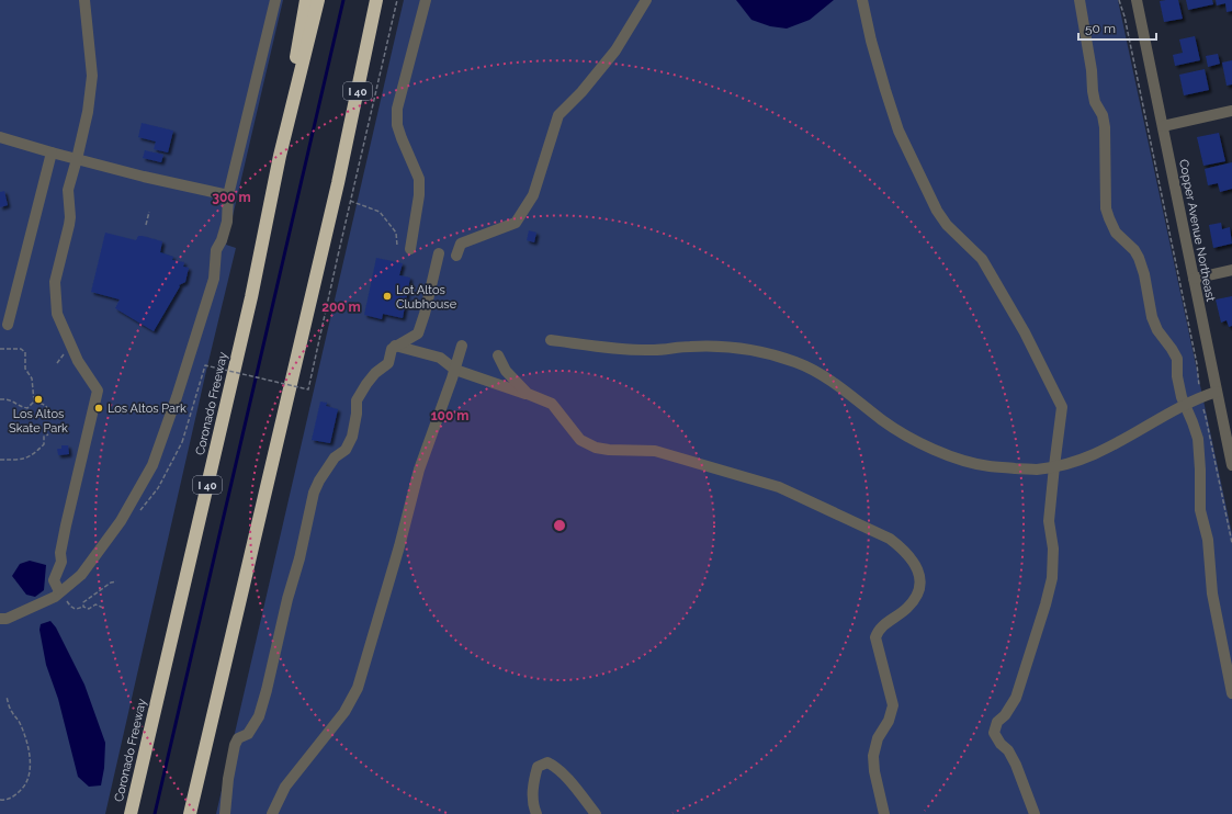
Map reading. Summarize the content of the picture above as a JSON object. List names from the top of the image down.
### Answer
{
  "streets": {
    "highway": ["I 40", "Coronado Freeway"],
    "street": ["Copper Avenue Northeast"]
  },
  "places": ["Lot Altos Clubhouse", "Los Altos Skate Park", "Los Altos Park"],
  "scale_bar": "50 m",
  "rings": ["300 m", "200 m", "100 m"]
}
